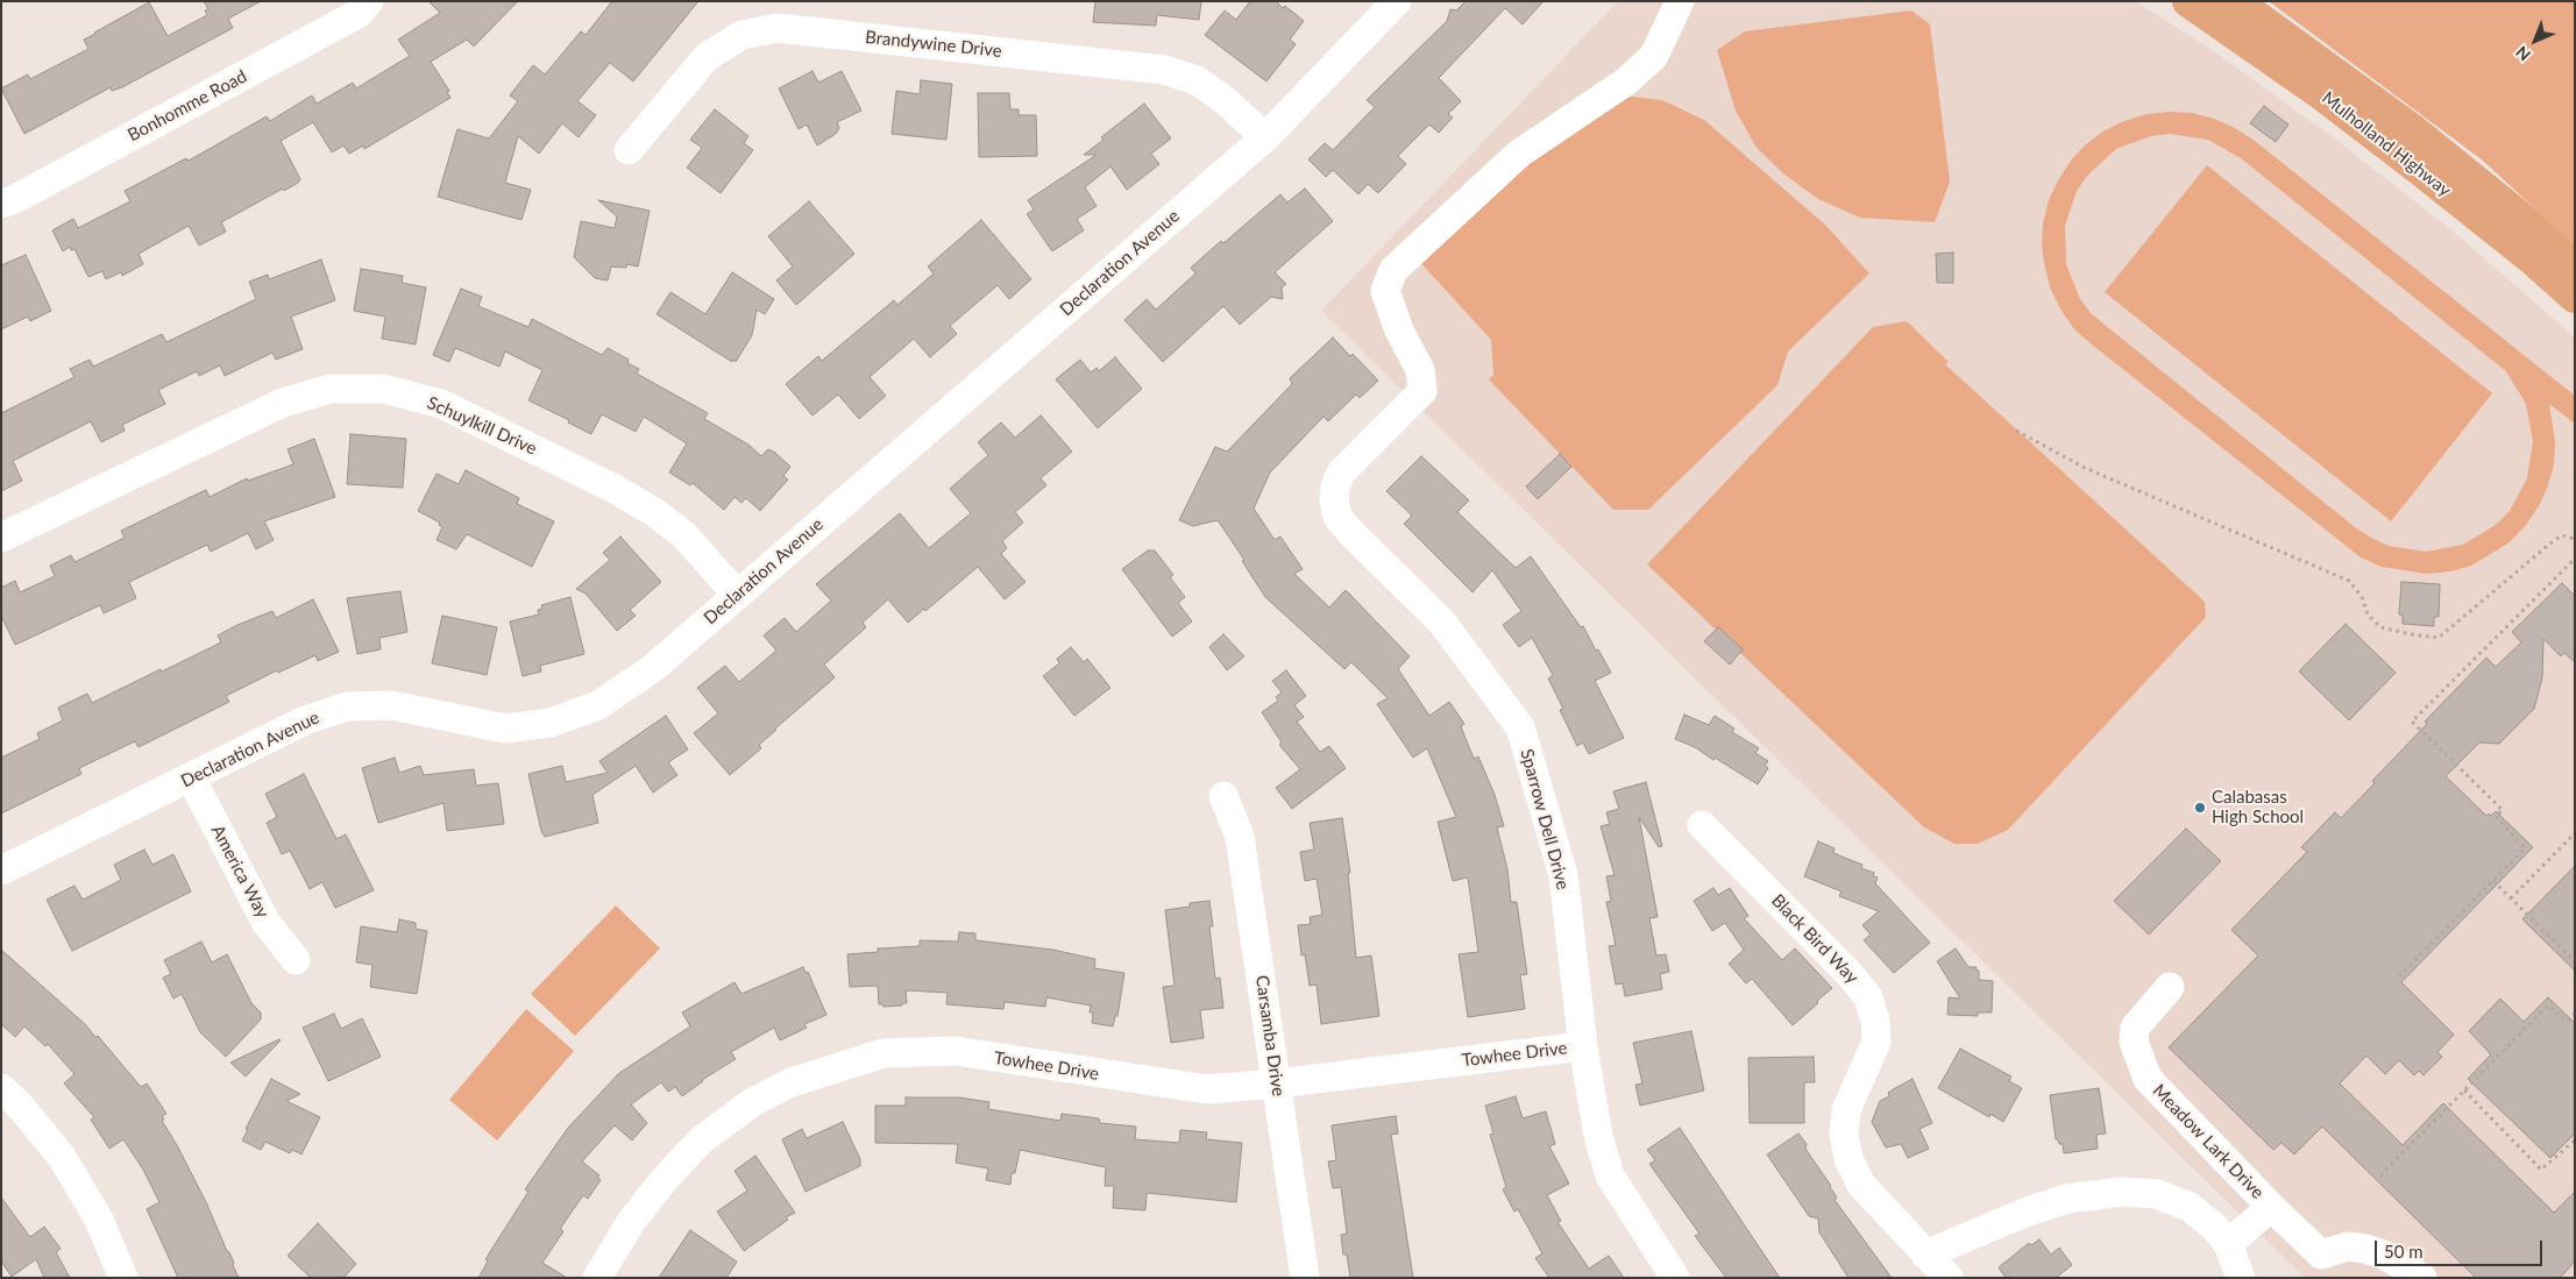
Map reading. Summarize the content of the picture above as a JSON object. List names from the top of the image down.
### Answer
{
  "streets": {
    "main road": ["Mulholland Highway"],
    "street": [
      "Brandywine Drive",
      "Bonhomme Road",
      "Declaration Avenue",
      "Schuylkill Drive",
      "Sparrow Dell Drive",
      "America Way",
      "Black Bird Way",
      "Carsamba Drive",
      "Towhee Drive",
      "Meadow Lark Drive"
    ]
  },
  "crossings": [
    ["Brandywine Drive", "Declaration Avenue"],
    ["Declaration Avenue", "Schuylkill Drive"],
    ["Declaration Avenue", "America Way"],
    ["Sparrow Dell Drive", "Towhee Drive"],
    ["Carsamba Drive", "Towhee Drive"]
  ],
  "places": ["Calabasas High School"],
  "scale_bar": "50 m",
  "north": "bottom left"
}
